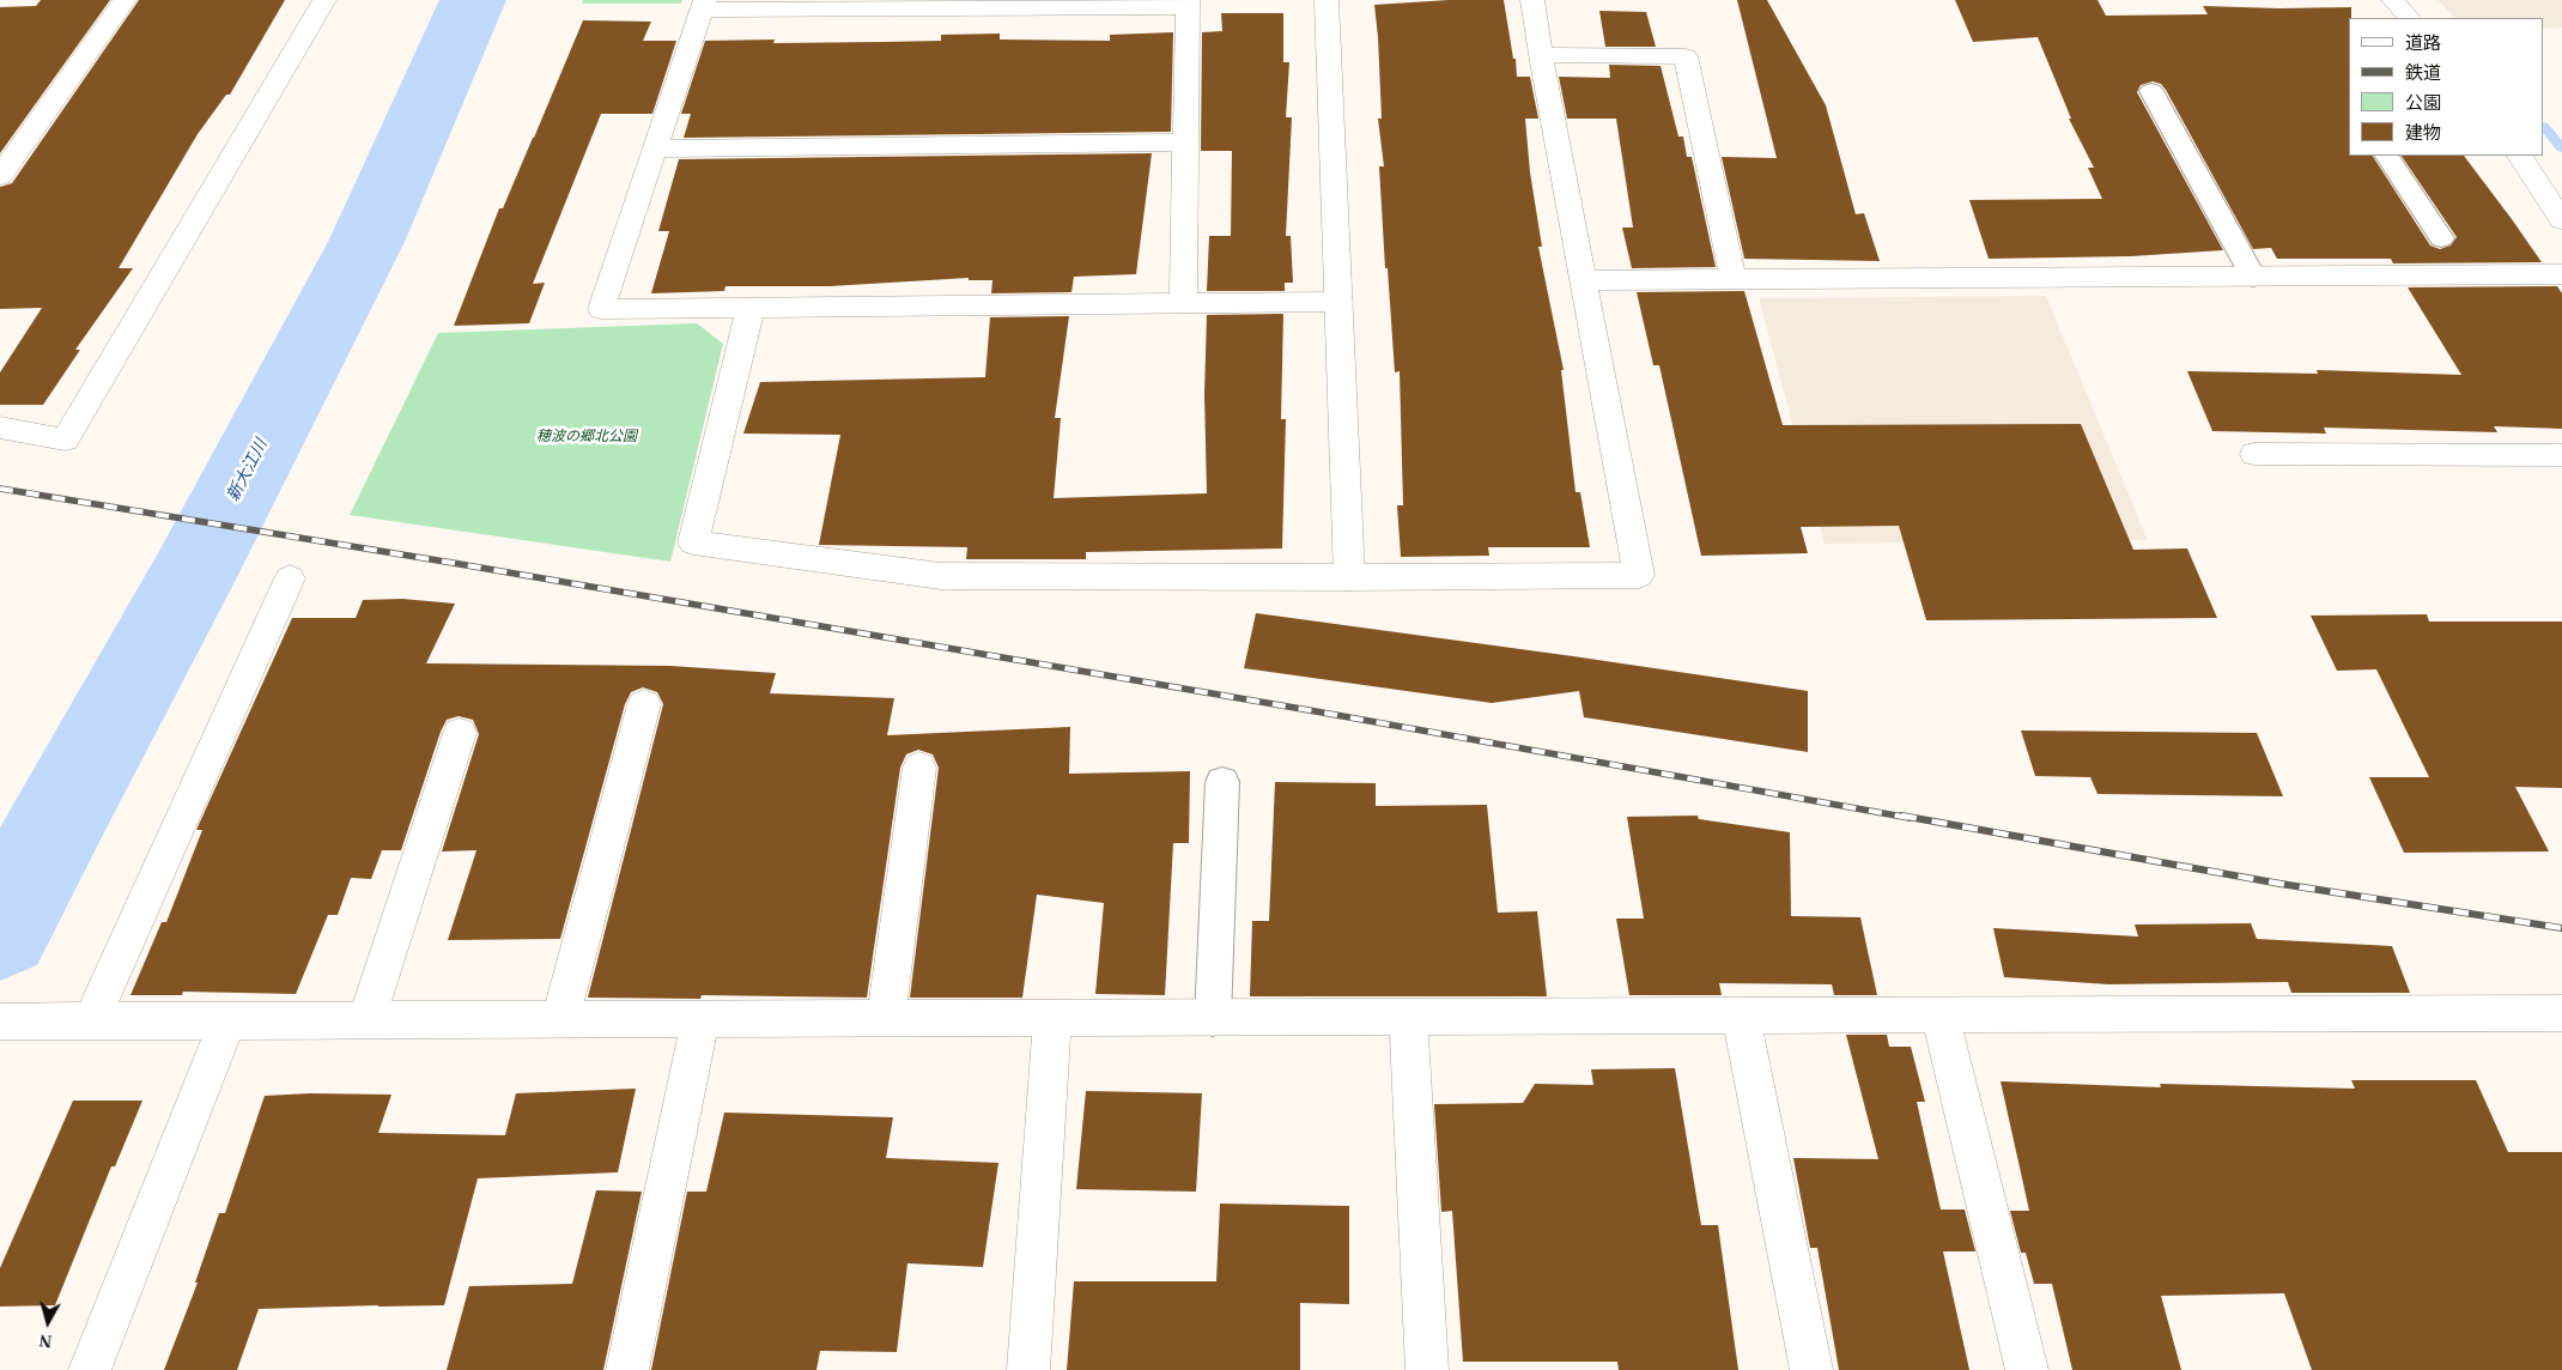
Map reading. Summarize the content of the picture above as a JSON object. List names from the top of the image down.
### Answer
{
  "water": ["新大江川"],
  "parks": ["穂波の郷北公園"],
  "legend": [
    "道路",
    "鉄道",
    "公園",
    "建物"
  ],
  "north": "bottom"
}
